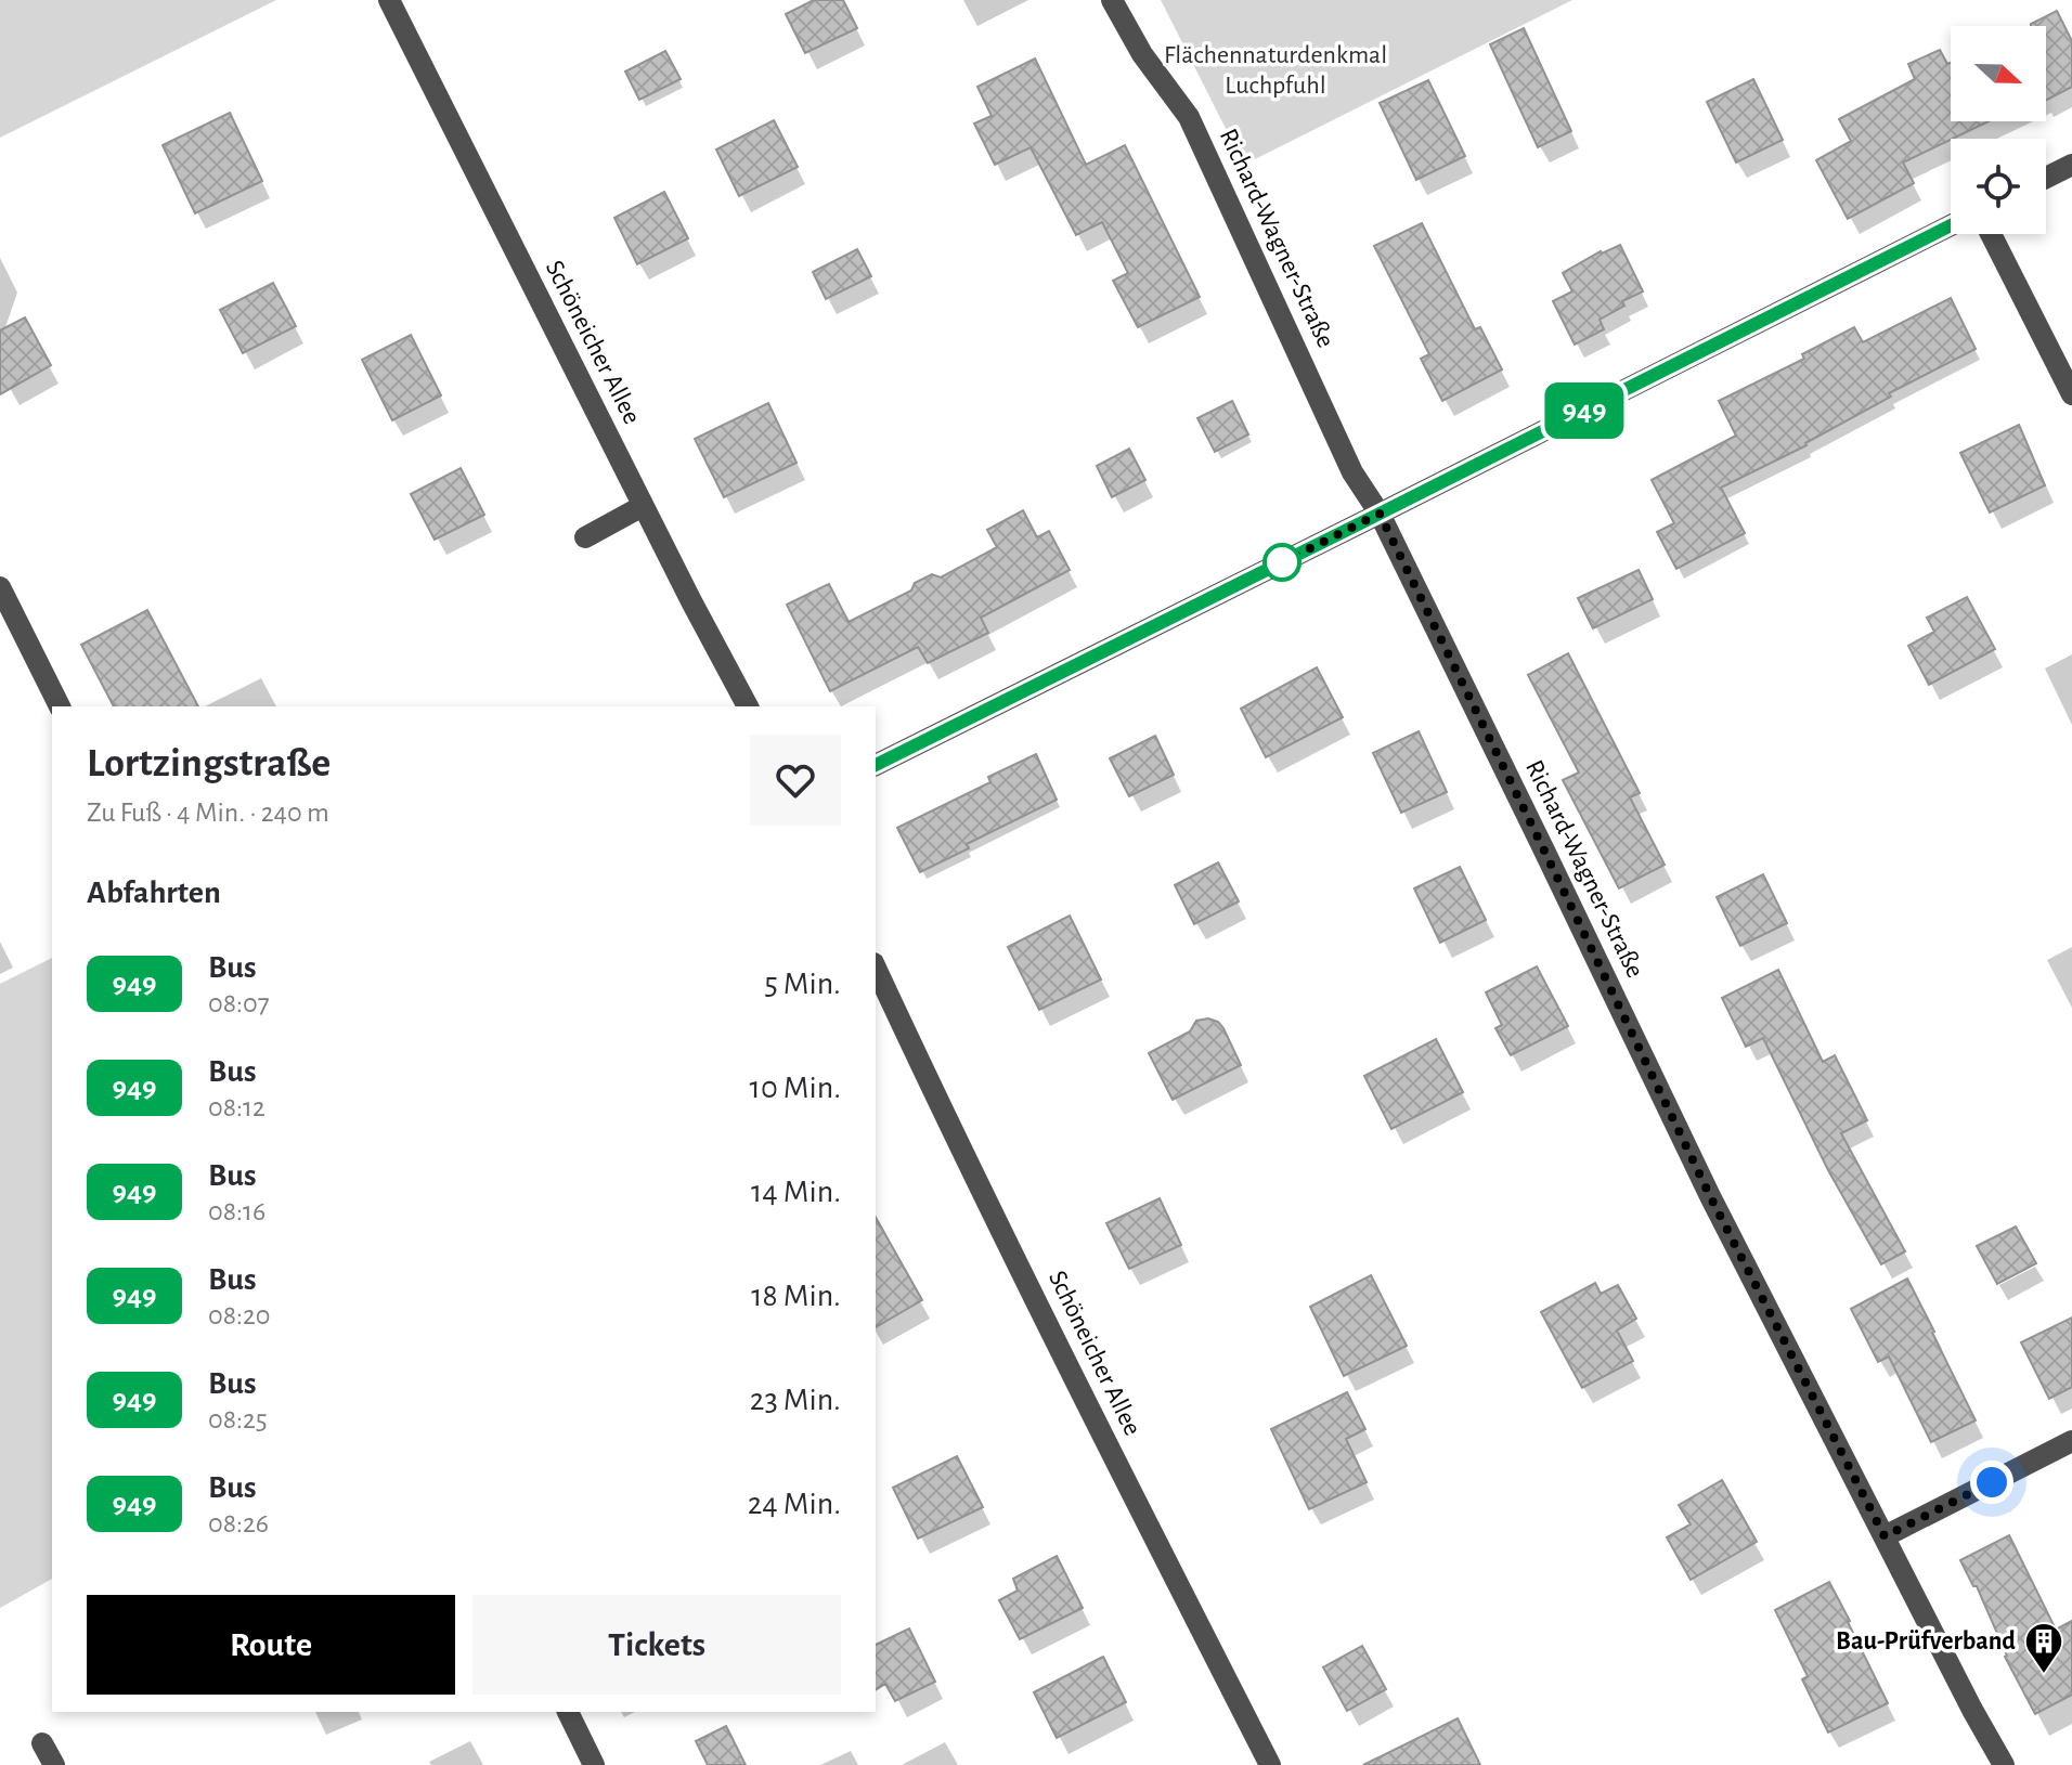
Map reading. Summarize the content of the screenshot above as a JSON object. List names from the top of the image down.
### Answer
{
  "streets": {
    "street": ["Richard-Wagner-Straße", "Schöneicher Allee"]
  },
  "parks": ["Flächennaturdenkmal Luchpfuhl"],
  "places": {
    "building": ["Bau-Prüfverband"]
  },
  "lines": ["bus line 949"],
  "north": "right",
  "page": {
    "on_map": "949",
    "heading": [
      ["Lortzingstraße", "Zu Fuß · 4 Min. · 240 m"],
      "Abfahrten"
    ],
    "list": [
      {
        "mark": "949",
        "name": "Bus",
        "note": "08:07",
        "value": "5 Min."
      },
      {
        "mark": "949",
        "name": "Bus",
        "note": "08:12",
        "value": "10 Min."
      },
      {
        "mark": "949",
        "name": "Bus",
        "note": "08:16",
        "value": "14 Min."
      },
      {
        "mark": "949",
        "name": "Bus",
        "note": "08:20",
        "value": "18 Min."
      },
      {
        "mark": "949",
        "name": "Bus",
        "note": "08:25",
        "value": "23 Min."
      },
      {
        "mark": "949",
        "name": "Bus",
        "note": "08:26",
        "value": "24 Min."
      }
    ],
    "buttons": ["Route", "Tickets"]
  }
}
